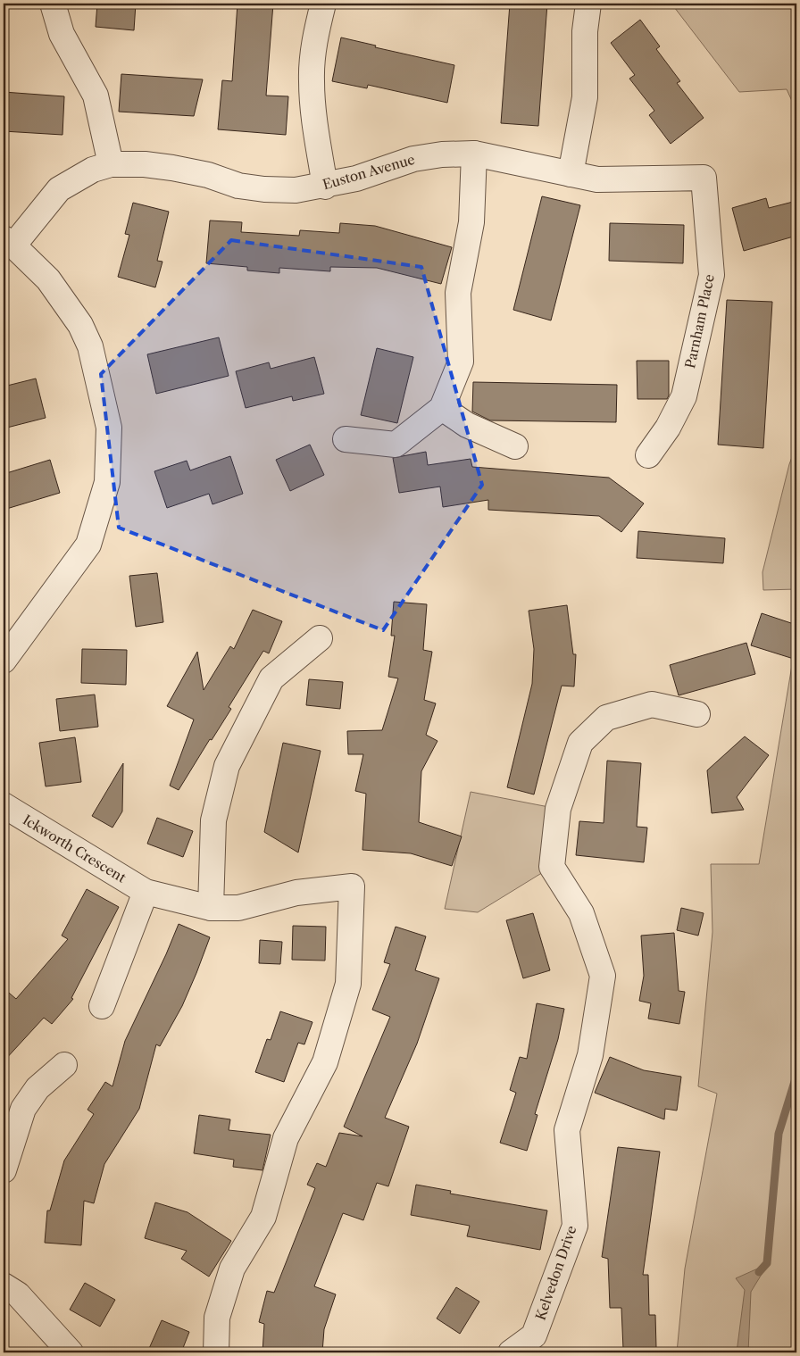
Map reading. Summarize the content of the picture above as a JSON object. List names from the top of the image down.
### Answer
{
  "streets": {
    "street": [
      "Euston Avenue",
      "Parnham Place",
      "Ickworth Crescent",
      "Kelvedon Drive"
    ]
  },
  "crossings": [
    ["Euston Avenue", "Parnham Place"]
  ]
}
